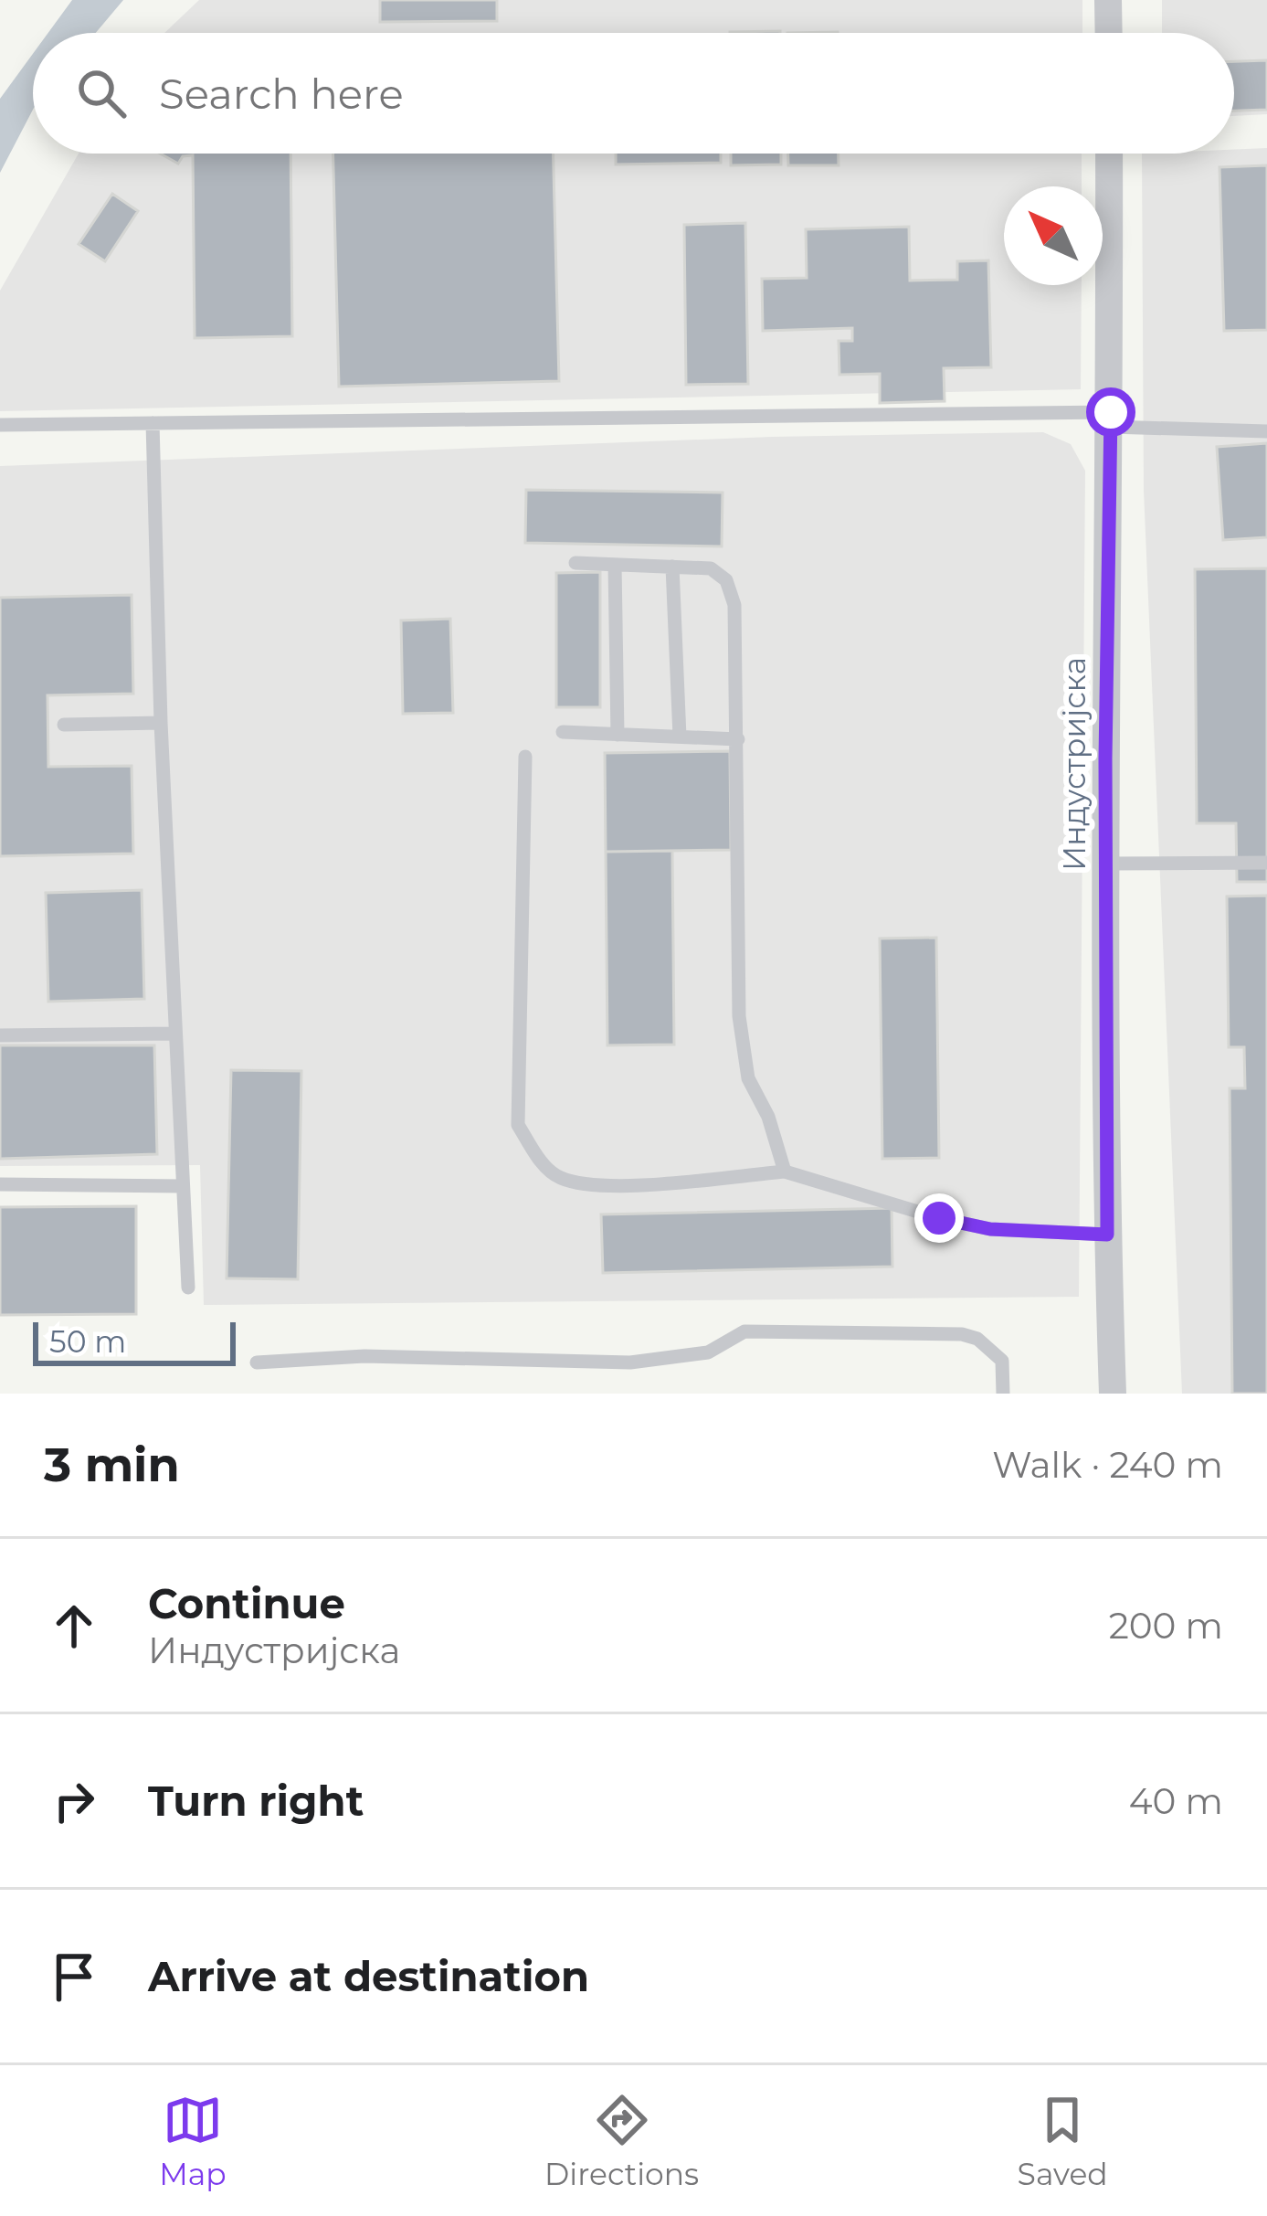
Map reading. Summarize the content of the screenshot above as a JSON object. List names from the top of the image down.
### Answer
{
  "streets": {
    "street": ["Индустријска"]
  },
  "scale_bar": "50 m",
  "north": "top left",
  "page": {
    "search": "Search here",
    "scale": "50 m",
    "heading": ["3 min", "Walk · 240 m"],
    "list": [
      ["Continue", "Индустријска", "200 m"],
      ["Turn right", "40 m"],
      "Arrive at destination"
    ],
    "nav": ["Map", "Directions", "Saved"]
  }
}
